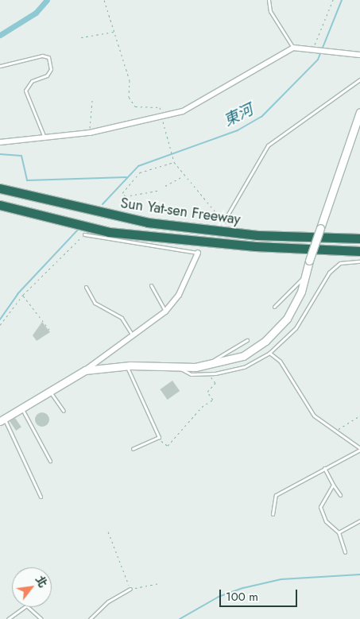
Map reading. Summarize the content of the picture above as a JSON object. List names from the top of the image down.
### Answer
{
  "streets": {
    "highway": ["Sun Yat-sen Freeway"]
  },
  "water": ["東河"],
  "scale_bar": "100 m",
  "north": "top right"
}
